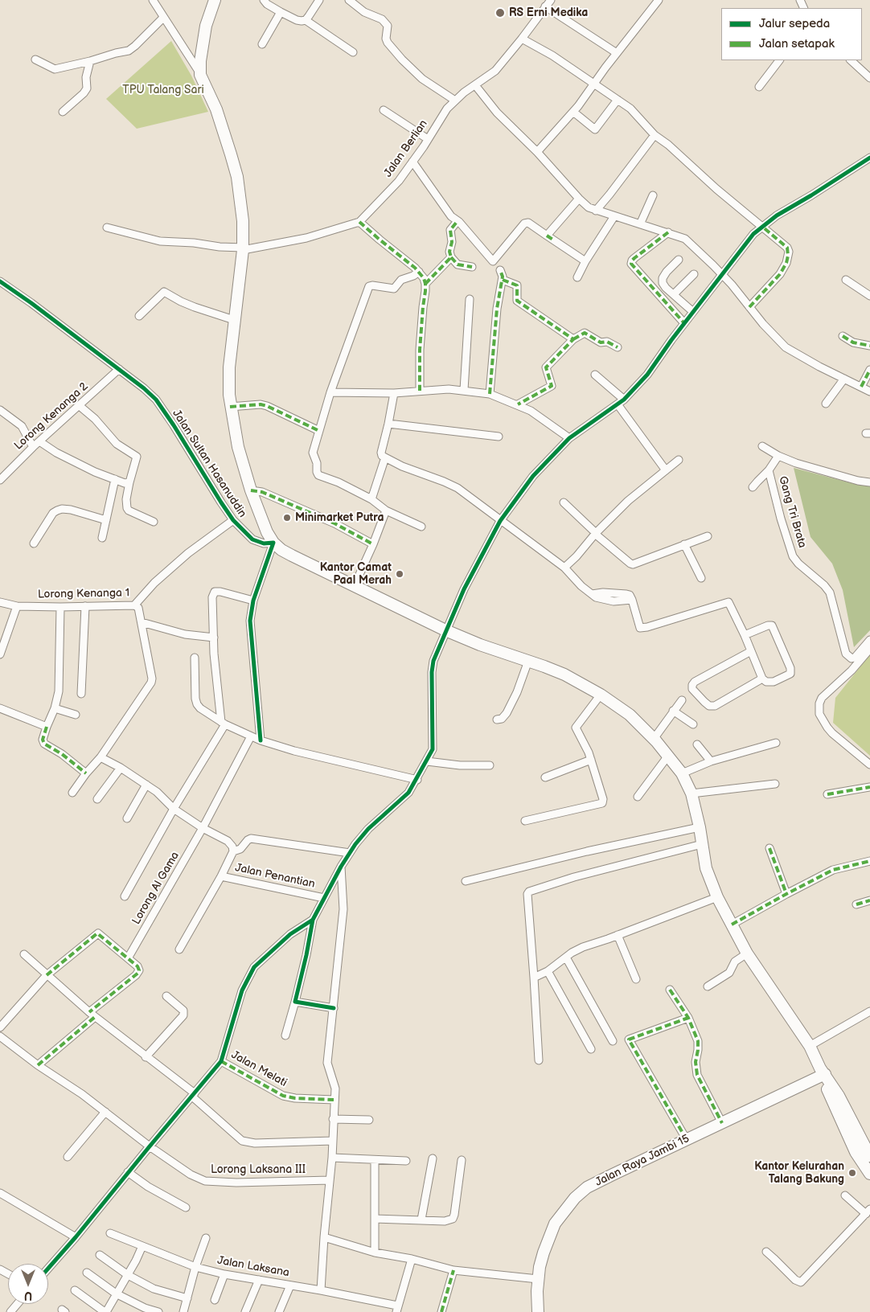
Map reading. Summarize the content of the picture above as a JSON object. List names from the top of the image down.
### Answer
{
  "streets": {
    "highway": ["Jalan Raya Jambi 15"],
    "street": [
      "Jalan Berlian",
      "Lorong Kenanga 2",
      "Jalan Sultan Hasanuddin",
      "Gang Tri Brata",
      "Lorong Kenanga 1",
      "Jalan Penantian",
      "Lorong Al Gama",
      "Jalan Melati",
      "Lorong Laksana III",
      "Jalan Laksana"
    ]
  },
  "crossings": [
    ["Lorong Kenanga 2", "Jalan Sultan Hasanuddin"],
    ["Jalan Sultan Hasanuddin", "Lorong Kenanga 1"]
  ],
  "parks": ["TPU Talang Sari"],
  "places": [
    "RS Erni Medika",
    "Minimarket Putra",
    "Kantor Camat Paal Merah",
    "Kantor Kelurahan Talang Bakung"
  ],
  "legend": ["Jalur sepeda", "Jalan setapak"],
  "north": "bottom"
}
